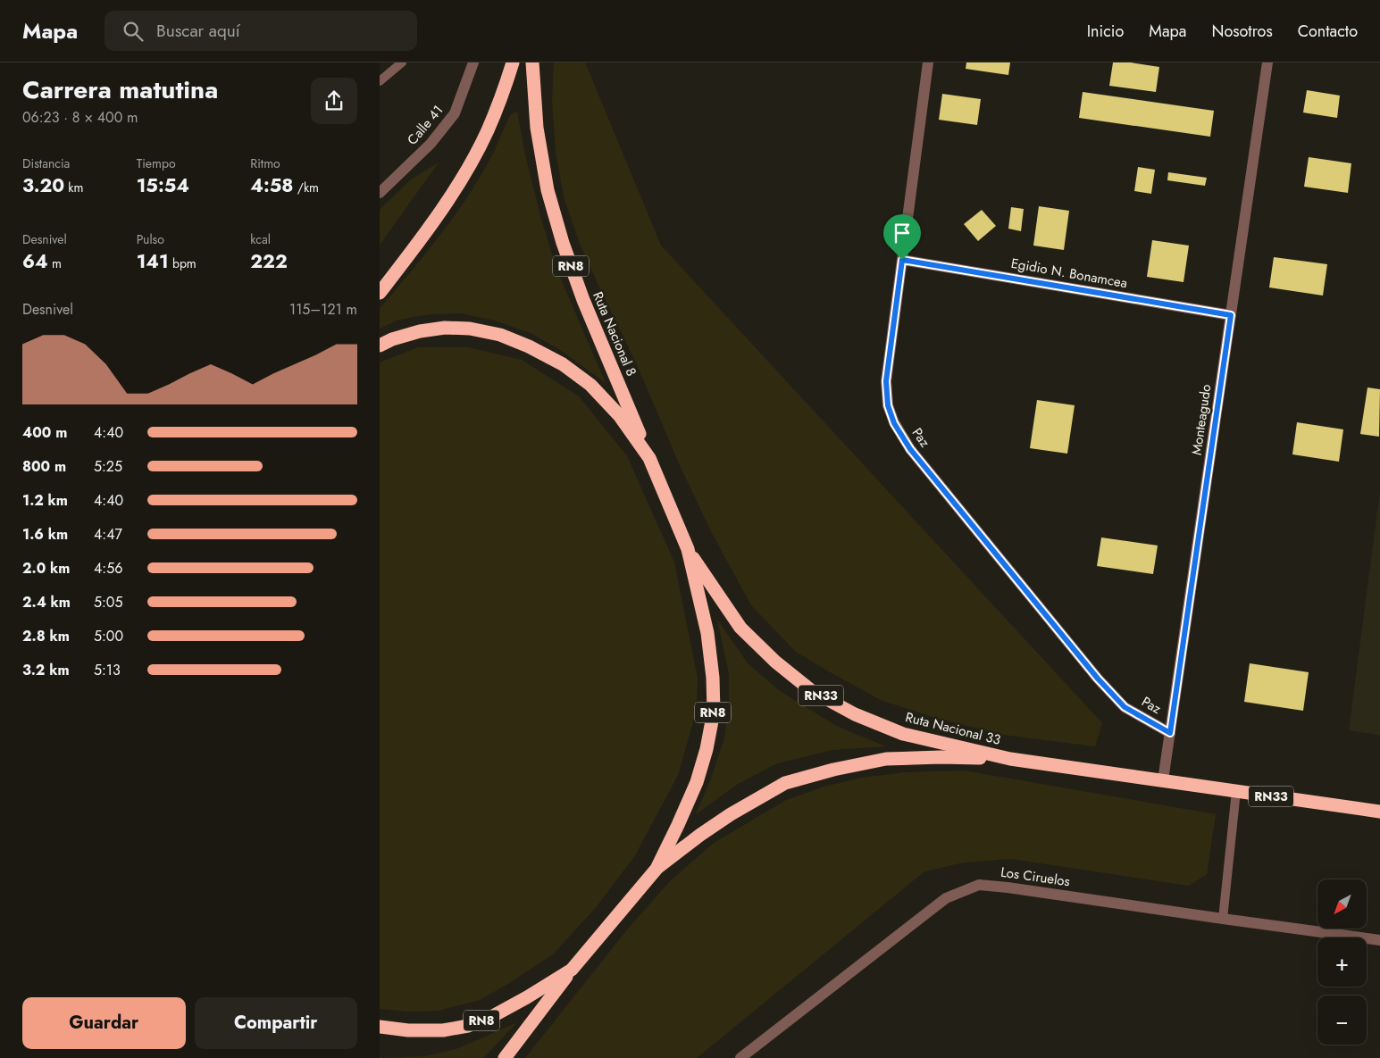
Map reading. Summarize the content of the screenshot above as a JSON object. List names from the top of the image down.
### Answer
{
  "streets": {
    "highway": [
      "RN8",
      "Ruta Nacional 8",
      "RN33",
      "Ruta Nacional 33"
    ],
    "street": [
      "Calle 41",
      "Egidio N. Bonamcea",
      "Monteagudo",
      "Paz",
      "Los Ciruelos"
    ]
  },
  "crossings": [
    ["RN8", "Ruta Nacional 8"],
    ["RN8", "Ruta Nacional 33"],
    ["Egidio N. Bonamcea", "Monteagudo"],
    ["Egidio N. Bonamcea", "Paz"],
    ["Monteagudo", "Paz"],
    ["Monteagudo", "RN33"],
    ["RN33", "Ruta Nacional 33"]
  ],
  "north": "bottom left",
  "page": {
    "header": "Mapa",
    "search": "Buscar aquí",
    "nav": [
      "Inicio",
      "Mapa",
      "Nosotros",
      "Contacto"
    ],
    "heading": ["Carrera matutina", "06:23 · 8 × 400 m"],
    "stats": [
      ["Distancia", "3.20 km"],
      ["Tiempo", "15:54"],
      ["Ritmo", "4:58 /km"],
      ["Desnivel", "64 m"],
      ["Pulso", "141 bpm"],
      ["kcal", "222"]
    ],
    "chart": ["Desnivel", "115–121 m"],
    "list": [
      {
        "name": "400 m",
        "note": "4:40"
      },
      {
        "name": "800 m",
        "note": "5:25"
      },
      {
        "name": "1.2 km",
        "note": "4:40"
      },
      {
        "name": "1.6 km",
        "note": "4:47"
      },
      {
        "name": "2.0 km",
        "note": "4:56"
      },
      {
        "name": "2.4 km",
        "note": "5:05"
      },
      {
        "name": "2.8 km",
        "note": "5:00"
      },
      {
        "name": "3.2 km",
        "note": "5:13"
      }
    ],
    "map_buttons": ["+", "−"],
    "buttons": ["Guardar", "Compartir"]
  }
}
